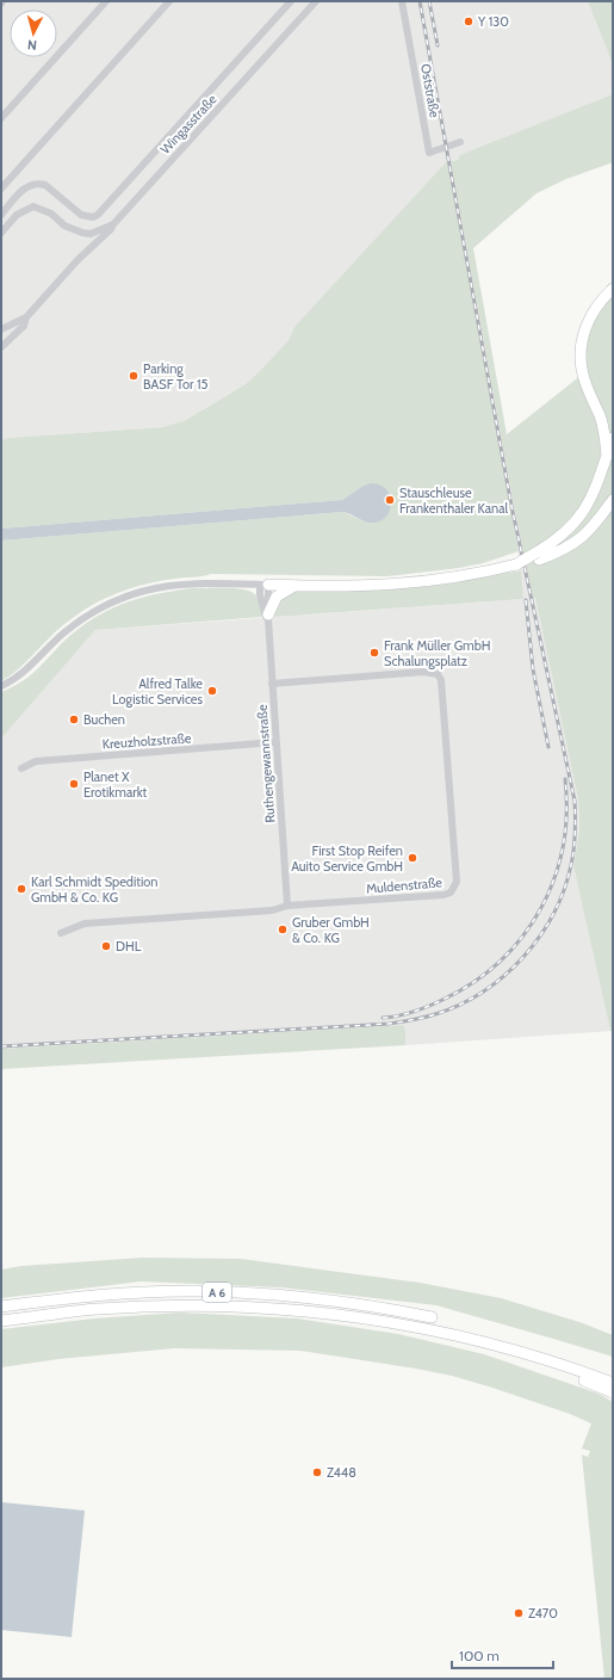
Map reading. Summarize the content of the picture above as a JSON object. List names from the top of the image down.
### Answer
{
  "streets": {
    "highway": ["A 6"],
    "street": [
      "Oststraße",
      "Wingasstraße",
      "Kreuzholzstraße",
      "Ruthengewannstraße",
      "Muldenstraße"
    ]
  },
  "crossings": [
    ["Kreuzholzstraße", "Ruthengewannstraße"],
    ["Ruthengewannstraße", "Muldenstraße"]
  ],
  "places": [
    "Y 130",
    "Parking BASF Tor 15",
    "Stauschleuse Frankenthaler Kanal",
    "Frank Müller GmbH Schalungsplatz",
    "Alfred Talke Logistic Services",
    "Buchen",
    "Planet X Erotikmarkt",
    "First Stop Reifen Auito Service GmbH",
    "Karl Schmidt Spedition GmbH & Co. KG",
    "Gruber GmbH & Co. KG",
    "DHL",
    "Z448",
    "Z470"
  ],
  "scale_bar": "100 m",
  "north": "bottom"
}
